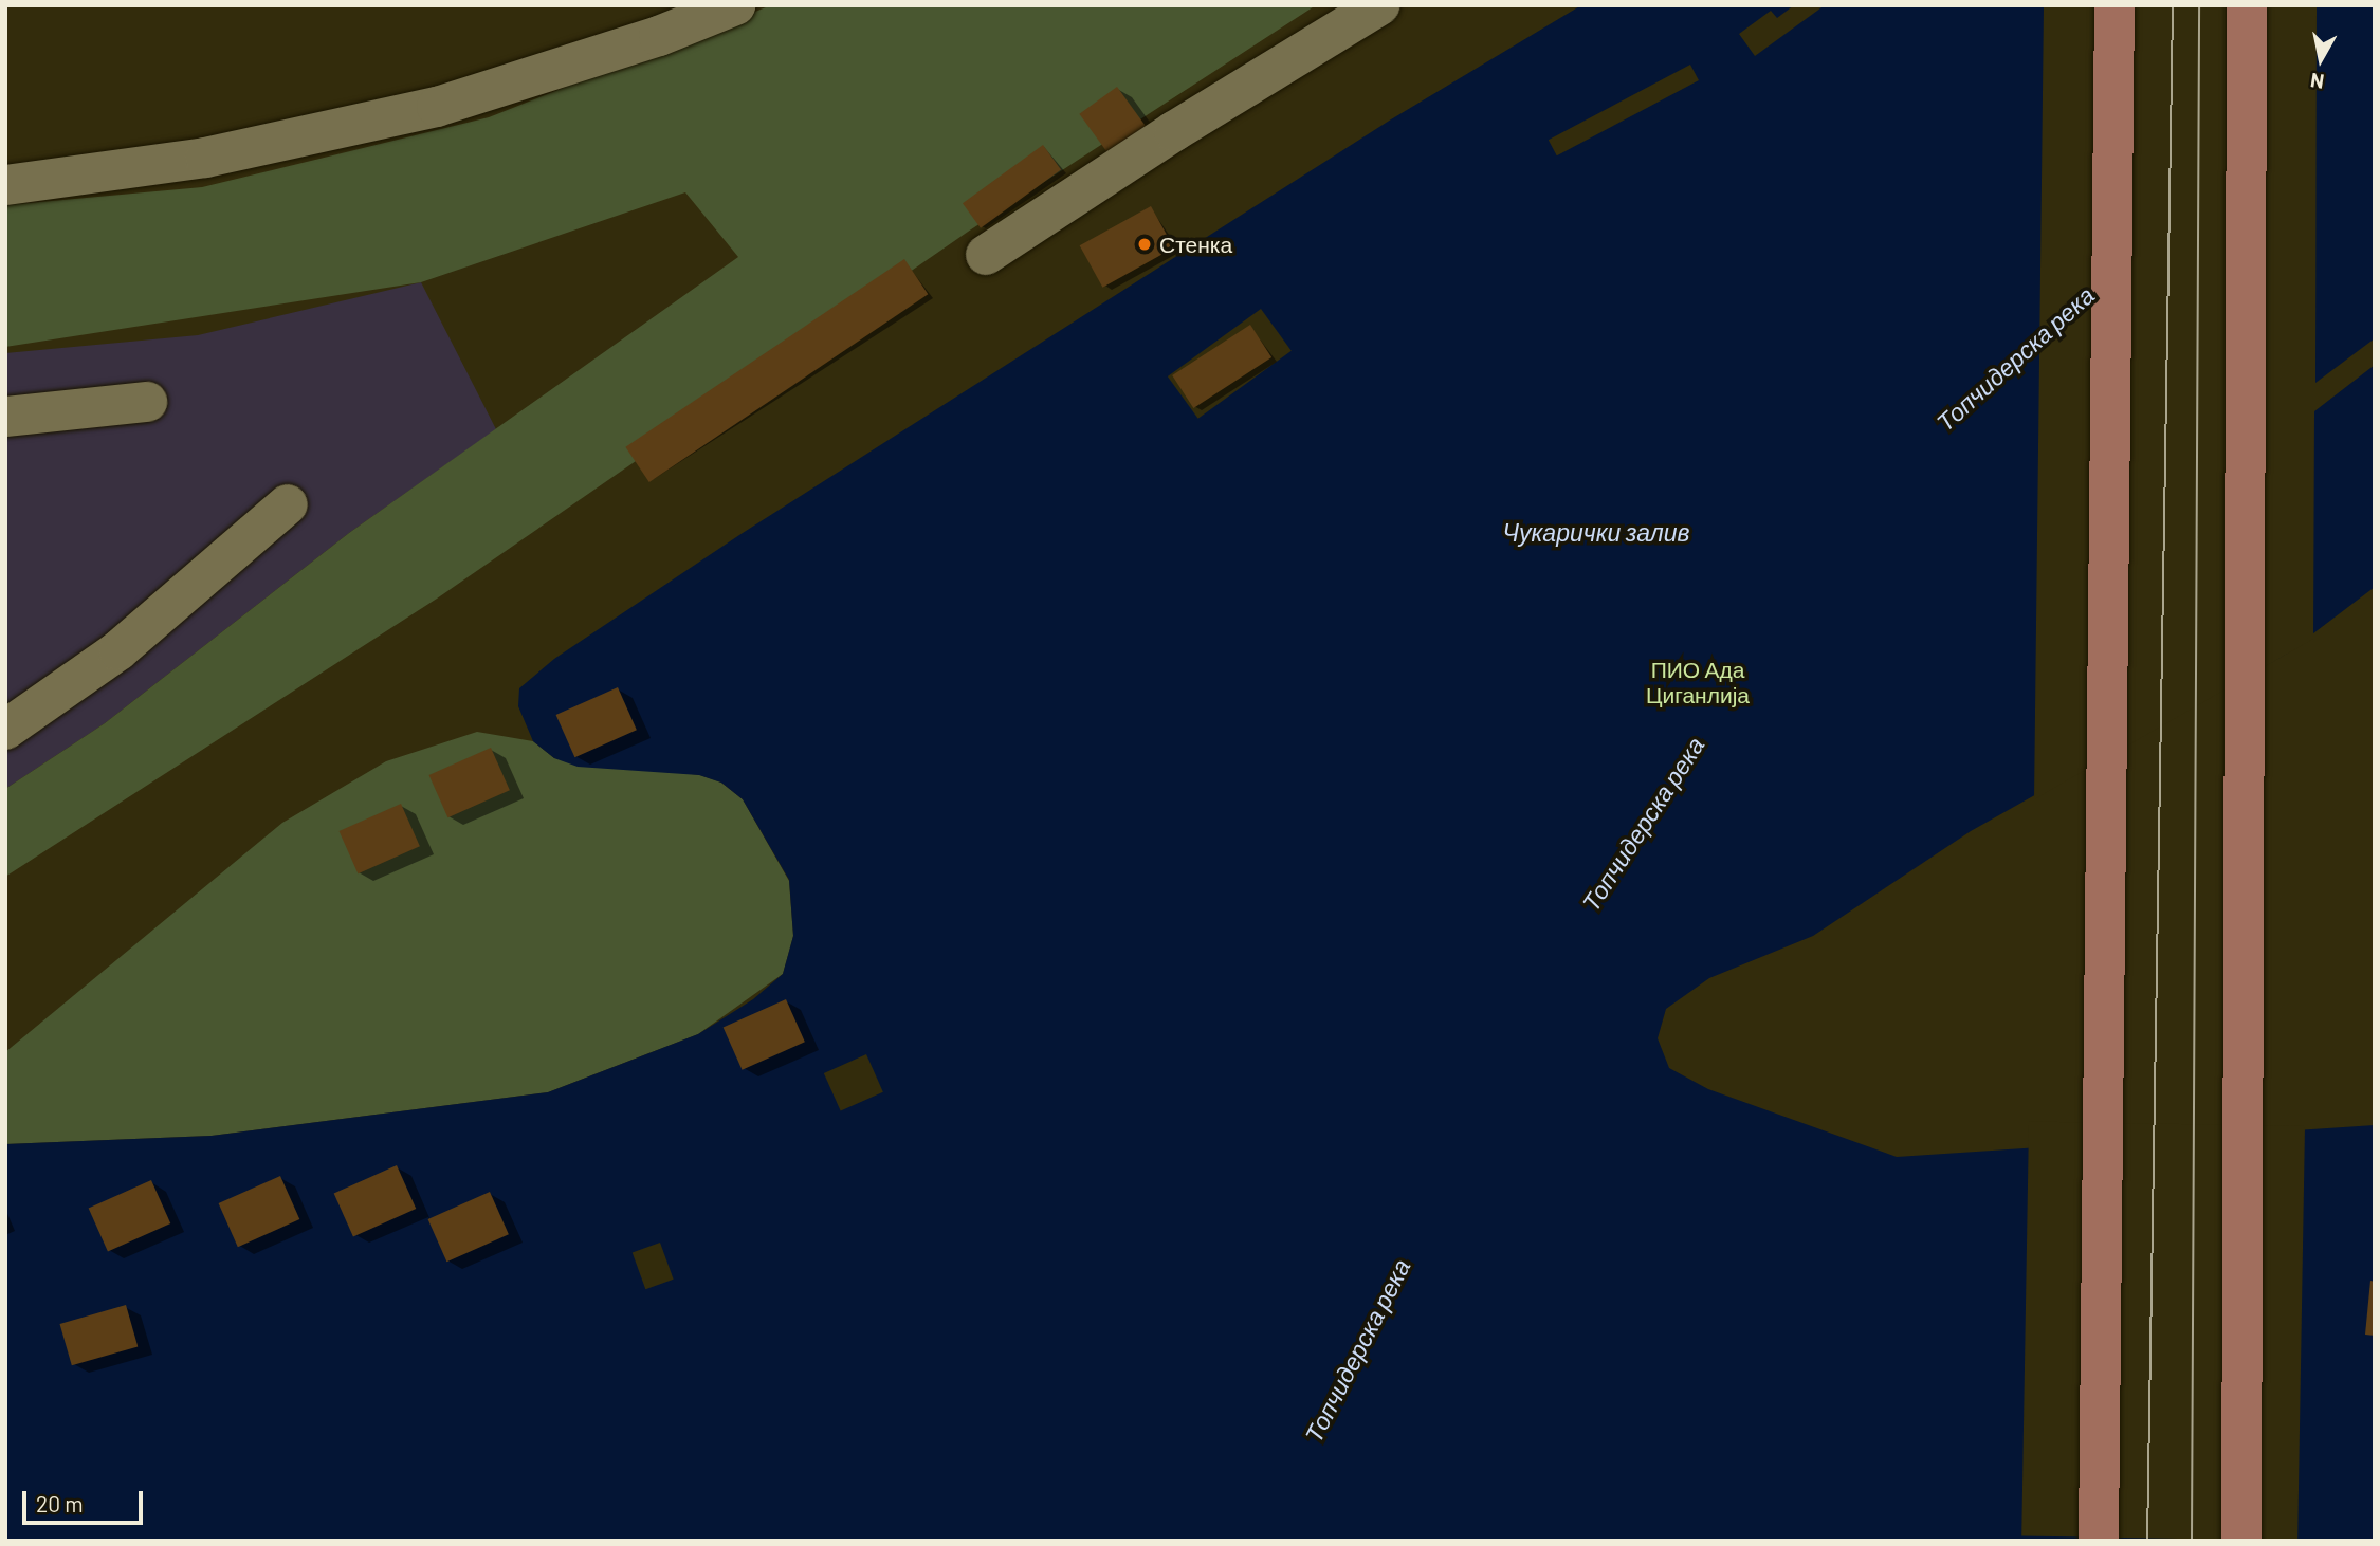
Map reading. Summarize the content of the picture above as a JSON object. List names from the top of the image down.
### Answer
{
  "water": ["Топчидерска река", "Чукарички залив"],
  "parks": ["ПИО Ада Циганлија"],
  "places": ["Стенка"],
  "scale_bar": "20 m",
  "north": "bottom"
}
